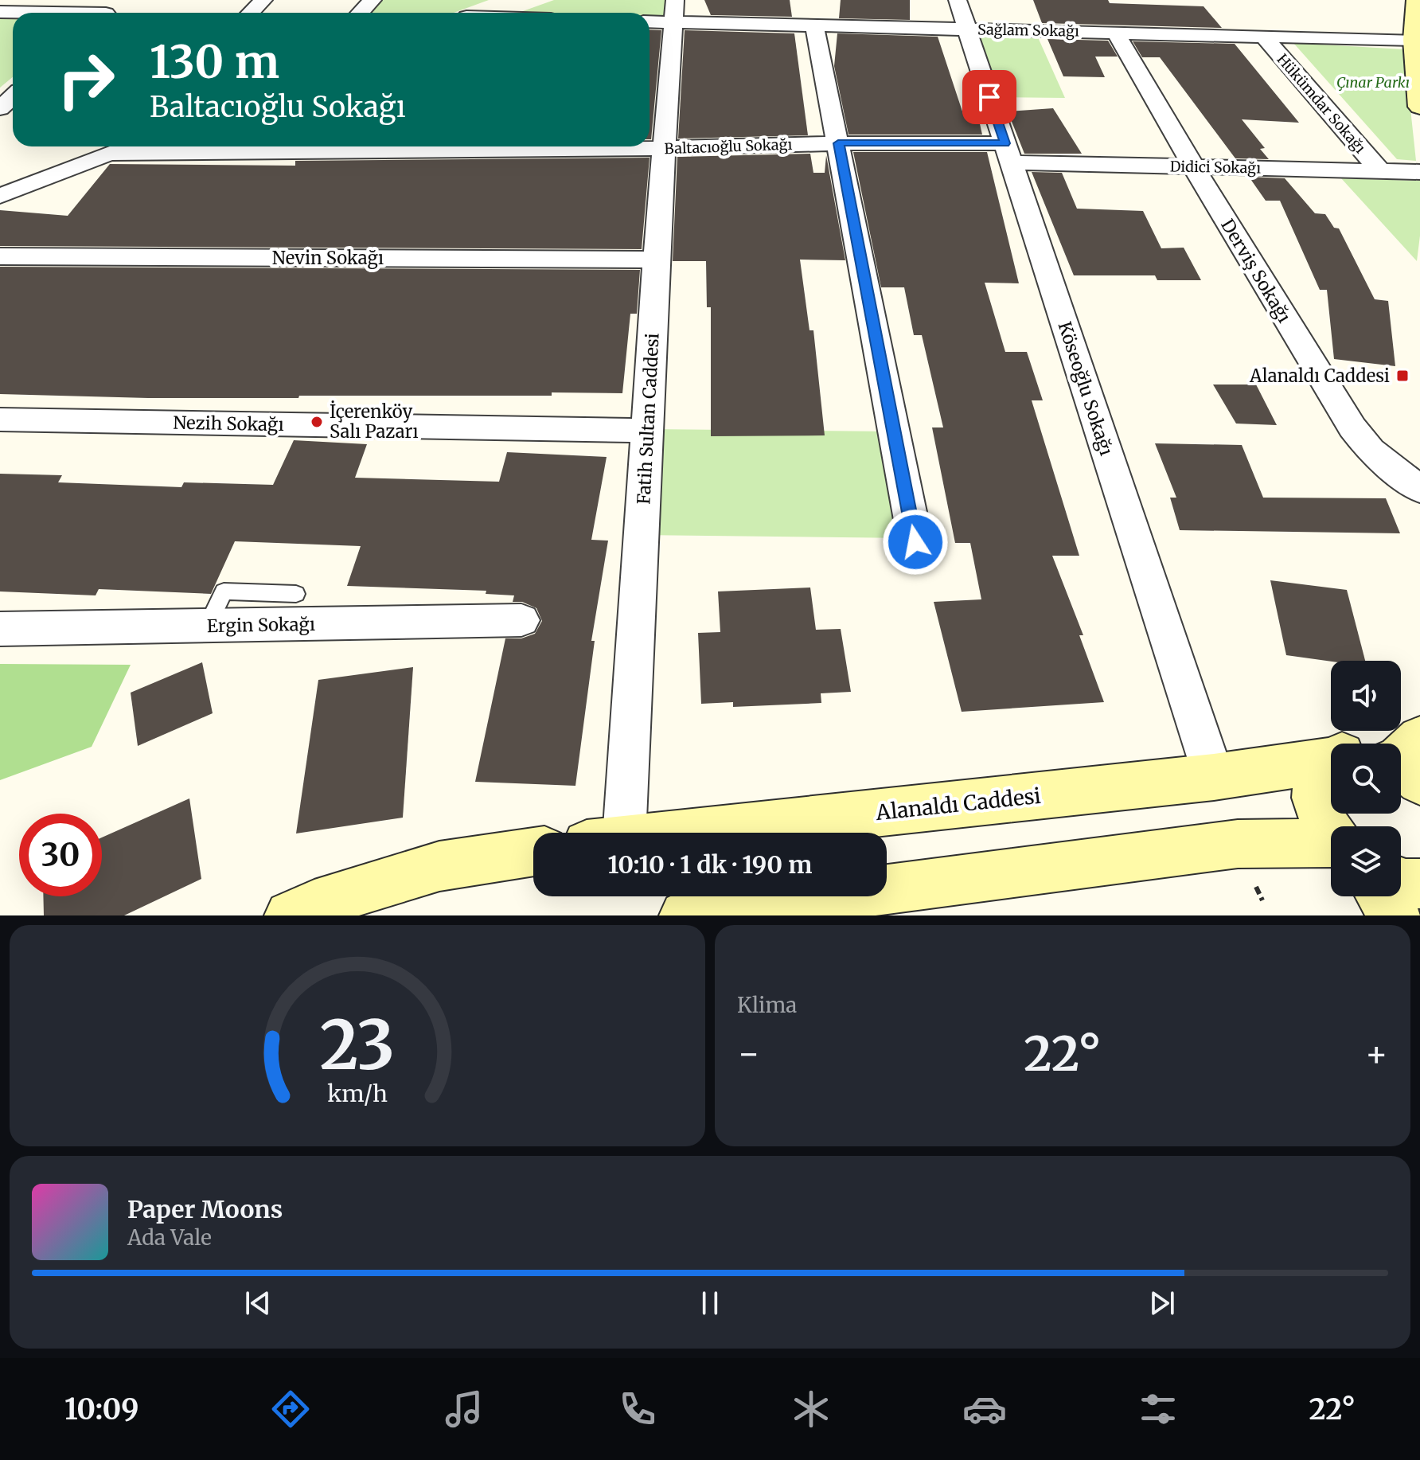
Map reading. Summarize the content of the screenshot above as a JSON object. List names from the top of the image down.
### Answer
{
  "streets": {
    "street": [
      "Sağlam Sokağı",
      "Hükümdar Sokağı",
      "Baltacıoğlu Sokağı",
      "Didici Sokağı",
      "Nevin Sokağı",
      "Derviş Sokağı",
      "Köseoğlu Sokağı",
      "Fatih Sultan Caddesi",
      "Nezih Sokağı",
      "Ergin Sokağı",
      "Alanaldı Caddesi"
    ]
  },
  "crossings": [
    ["Sağlam Sokağı", "Hükümdar Sokağı"],
    ["Sağlam Sokağı", "Derviş Sokağı"],
    ["Sağlam Sokağı", "Köseoğlu Sokağı"],
    ["Sağlam Sokağı", "Fatih Sultan Caddesi"],
    ["Hükümdar Sokağı", "Didici Sokağı"],
    ["Baltacıoğlu Sokağı", "Didici Sokağı"],
    ["Baltacıoğlu Sokağı", "Köseoğlu Sokağı"],
    ["Baltacıoğlu Sokağı", "Fatih Sultan Caddesi"],
    ["Didici Sokağı", "Derviş Sokağı"],
    ["Didici Sokağı", "Köseoğlu Sokağı"],
    ["Nevin Sokağı", "Fatih Sultan Caddesi"],
    ["Köseoğlu Sokağı", "Alanaldı Caddesi"],
    ["Fatih Sultan Caddesi", "Nezih Sokağı"]
  ],
  "parks": ["Çınar Parkı"],
  "places": {
    "transit": ["Alanaldı Caddesi"],
    "other": ["İçerenköy Salı Pazarı"]
  },
  "page": {
    "turn": ["130 m", "Baltacıoğlu Sokağı"],
    "limit": "30",
    "trip": "10:10 · 1 dk · 190 m",
    "tile": "Klima",
    "heat": ["−", "22°", "+"],
    "song": ["Paper Moons", "Ada Vale"],
    "tabs": ["10:09", "22°"],
    "gauge": ["23", "km/h"]
  }
}
